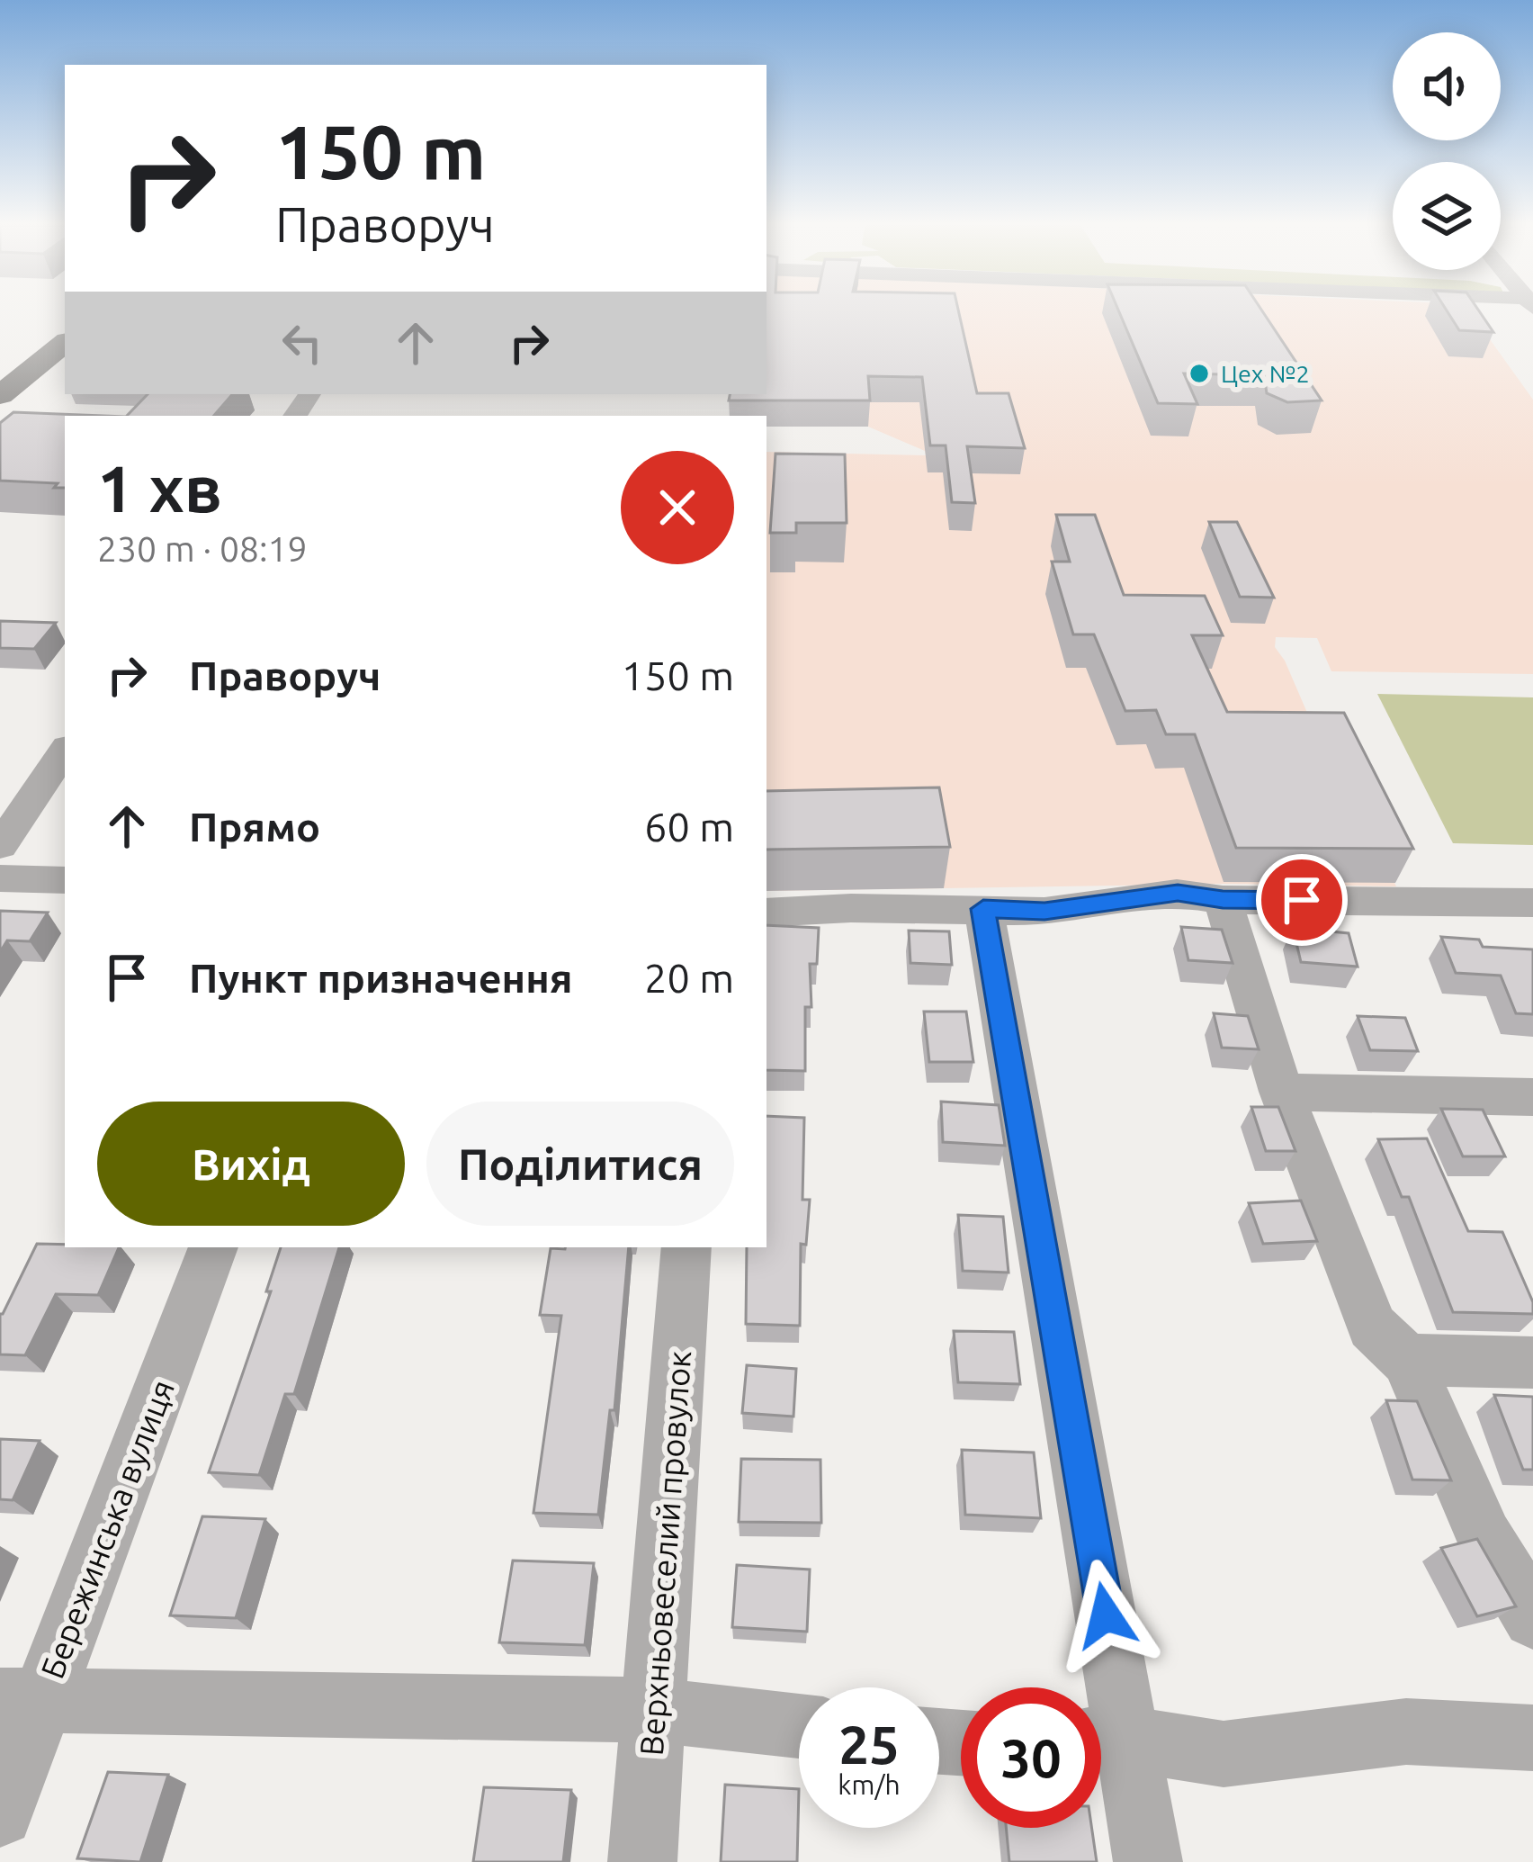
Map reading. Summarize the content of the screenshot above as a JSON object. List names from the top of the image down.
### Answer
{
  "streets": {
    "street": ["Бережинська вулиця", "Верхньовеселий провулок"]
  },
  "places": ["Цех №2"],
  "page": {
    "turn": ["150 m", "Праворуч"],
    "heading": ["1 хв", "230 m · 08:19"],
    "list": [
      {
        "name": "Праворуч",
        "value": "150 m"
      },
      {
        "name": "Прямо",
        "value": "60 m"
      },
      {
        "name": "Пункт призначення",
        "value": "20 m"
      }
    ],
    "buttons": ["Вихід", "Поділитися"],
    "speed": "25 km/h",
    "limit": "30"
  }
}
